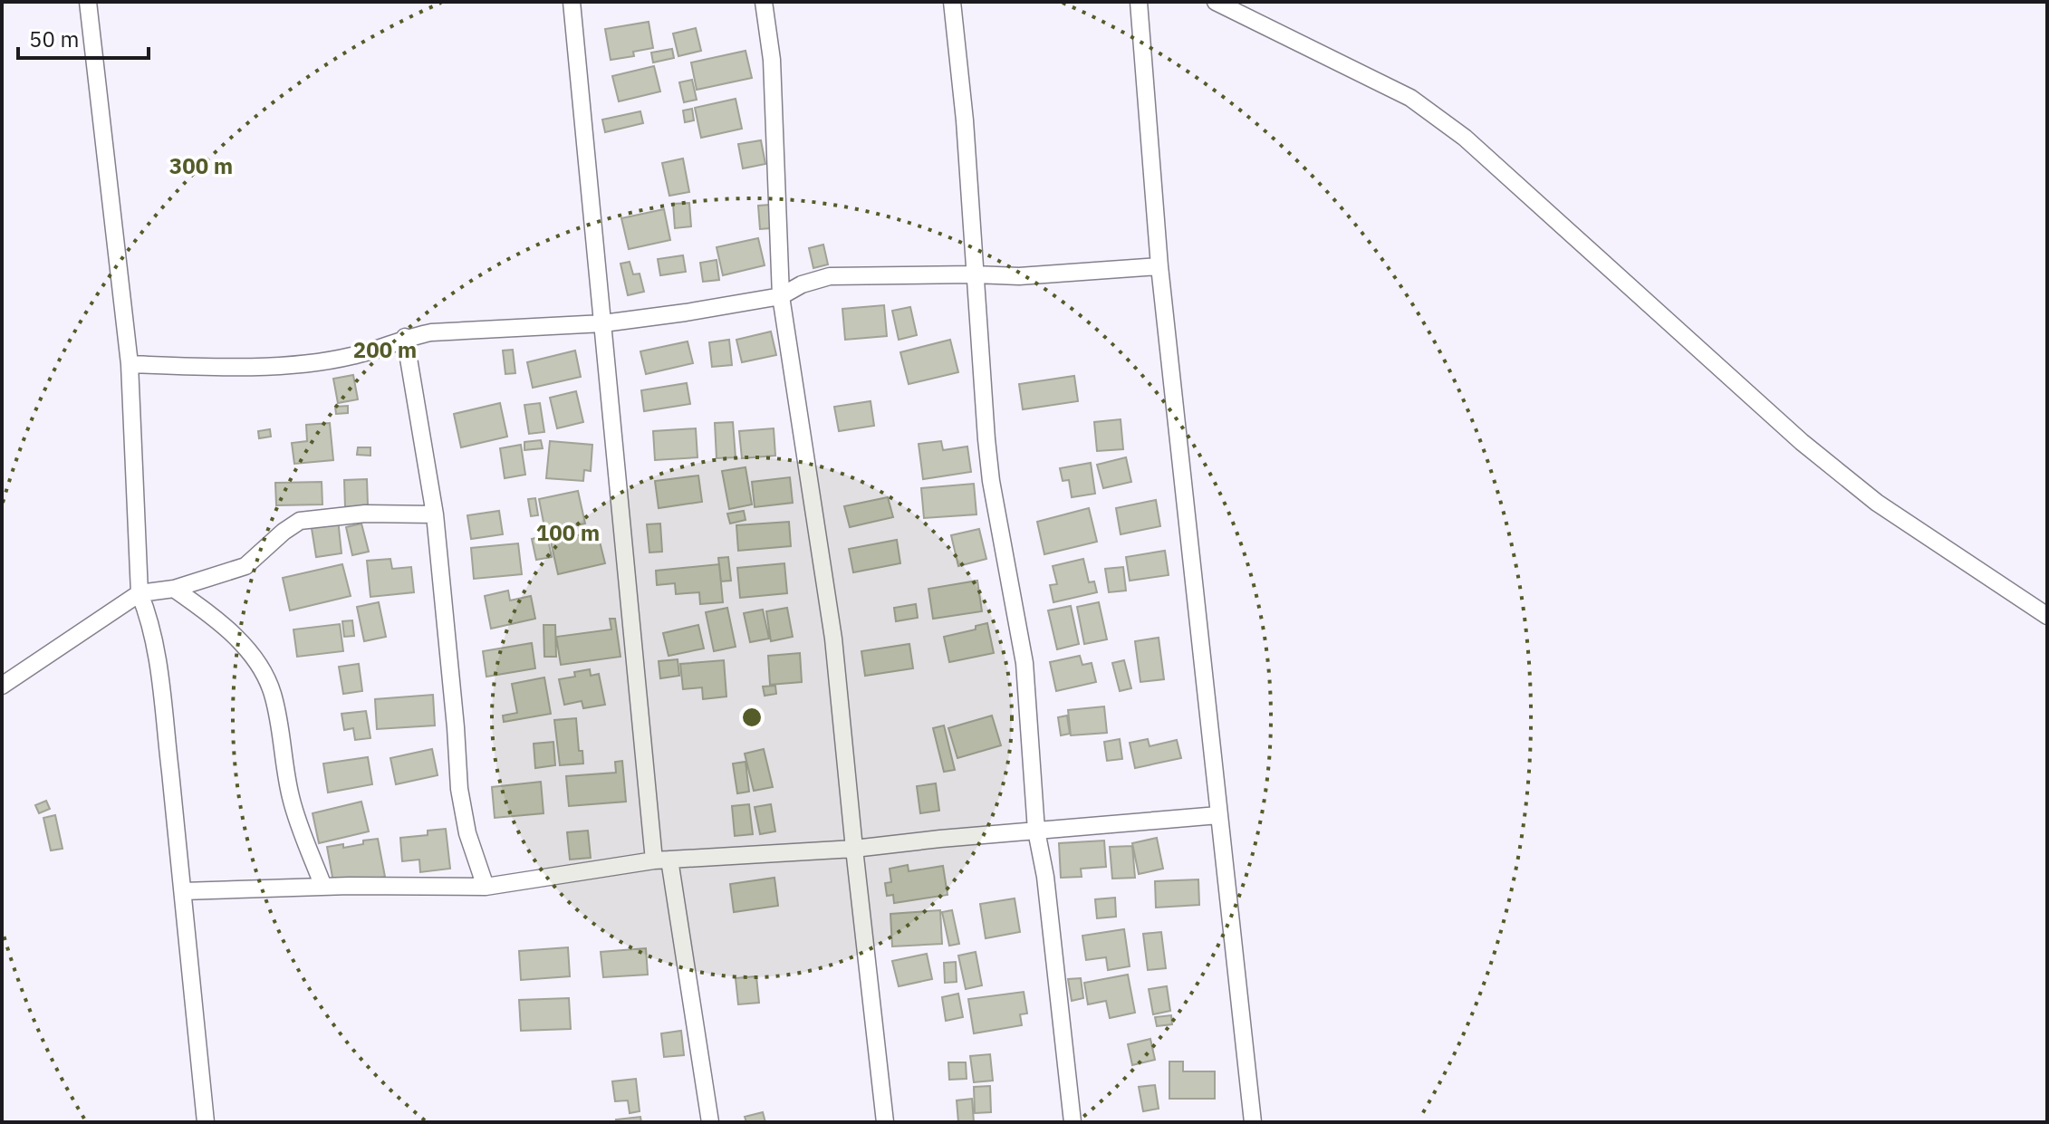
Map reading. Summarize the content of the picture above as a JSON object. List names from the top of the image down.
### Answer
{
  "scale_bar": "50 m",
  "rings": ["300 m", "200 m", "100 m"]
}
